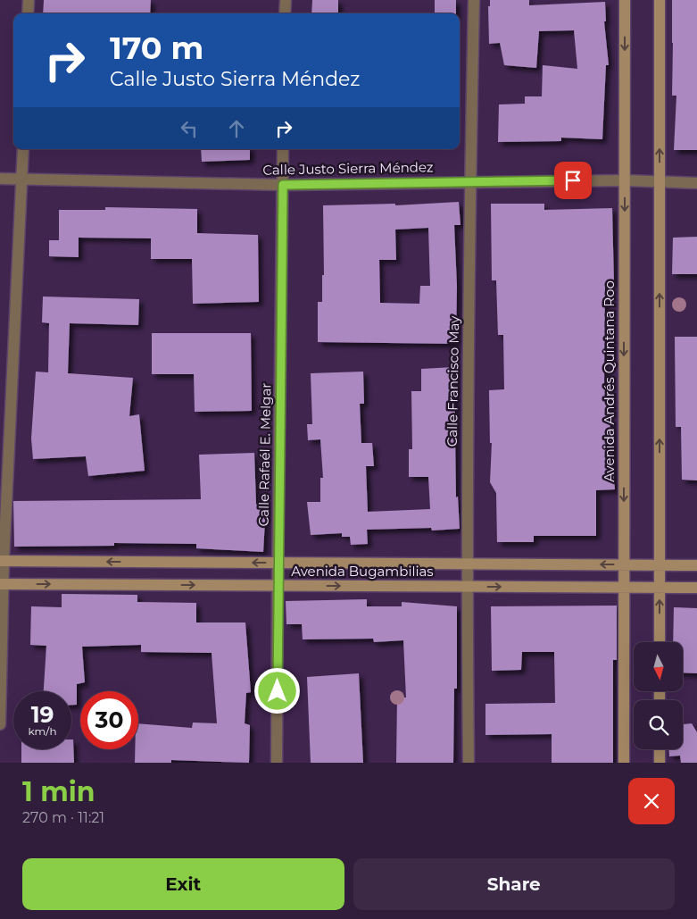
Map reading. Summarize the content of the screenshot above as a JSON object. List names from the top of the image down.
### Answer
{
  "streets": {
    "main road": ["Avenida Andrés Quintana Roo", "Avenida Bugambilias"],
    "street": ["Calle Justo Sierra Méndez", "Calle Francisco May", "Calle Rafaél E. Melgar"]
  },
  "crossings": [
    ["Calle Justo Sierra Méndez", "Calle Francisco May"],
    ["Calle Justo Sierra Méndez", "Avenida Andrés Quintana Roo"],
    ["Calle Justo Sierra Méndez", "Calle Rafaél E. Melgar"],
    ["Calle Francisco May", "Avenida Bugambilias"],
    ["Avenida Andrés Quintana Roo", "Avenida Bugambilias"],
    ["Calle Rafaél E. Melgar", "Avenida Bugambilias"]
  ],
  "north": "bottom",
  "page": {
    "turn": ["170 m", "Calle Justo Sierra Méndez"],
    "speed": "19 km/h",
    "limit": "30",
    "heading": ["1 min", "270 m · 11:21"],
    "buttons": ["Exit", "Share"]
  }
}
